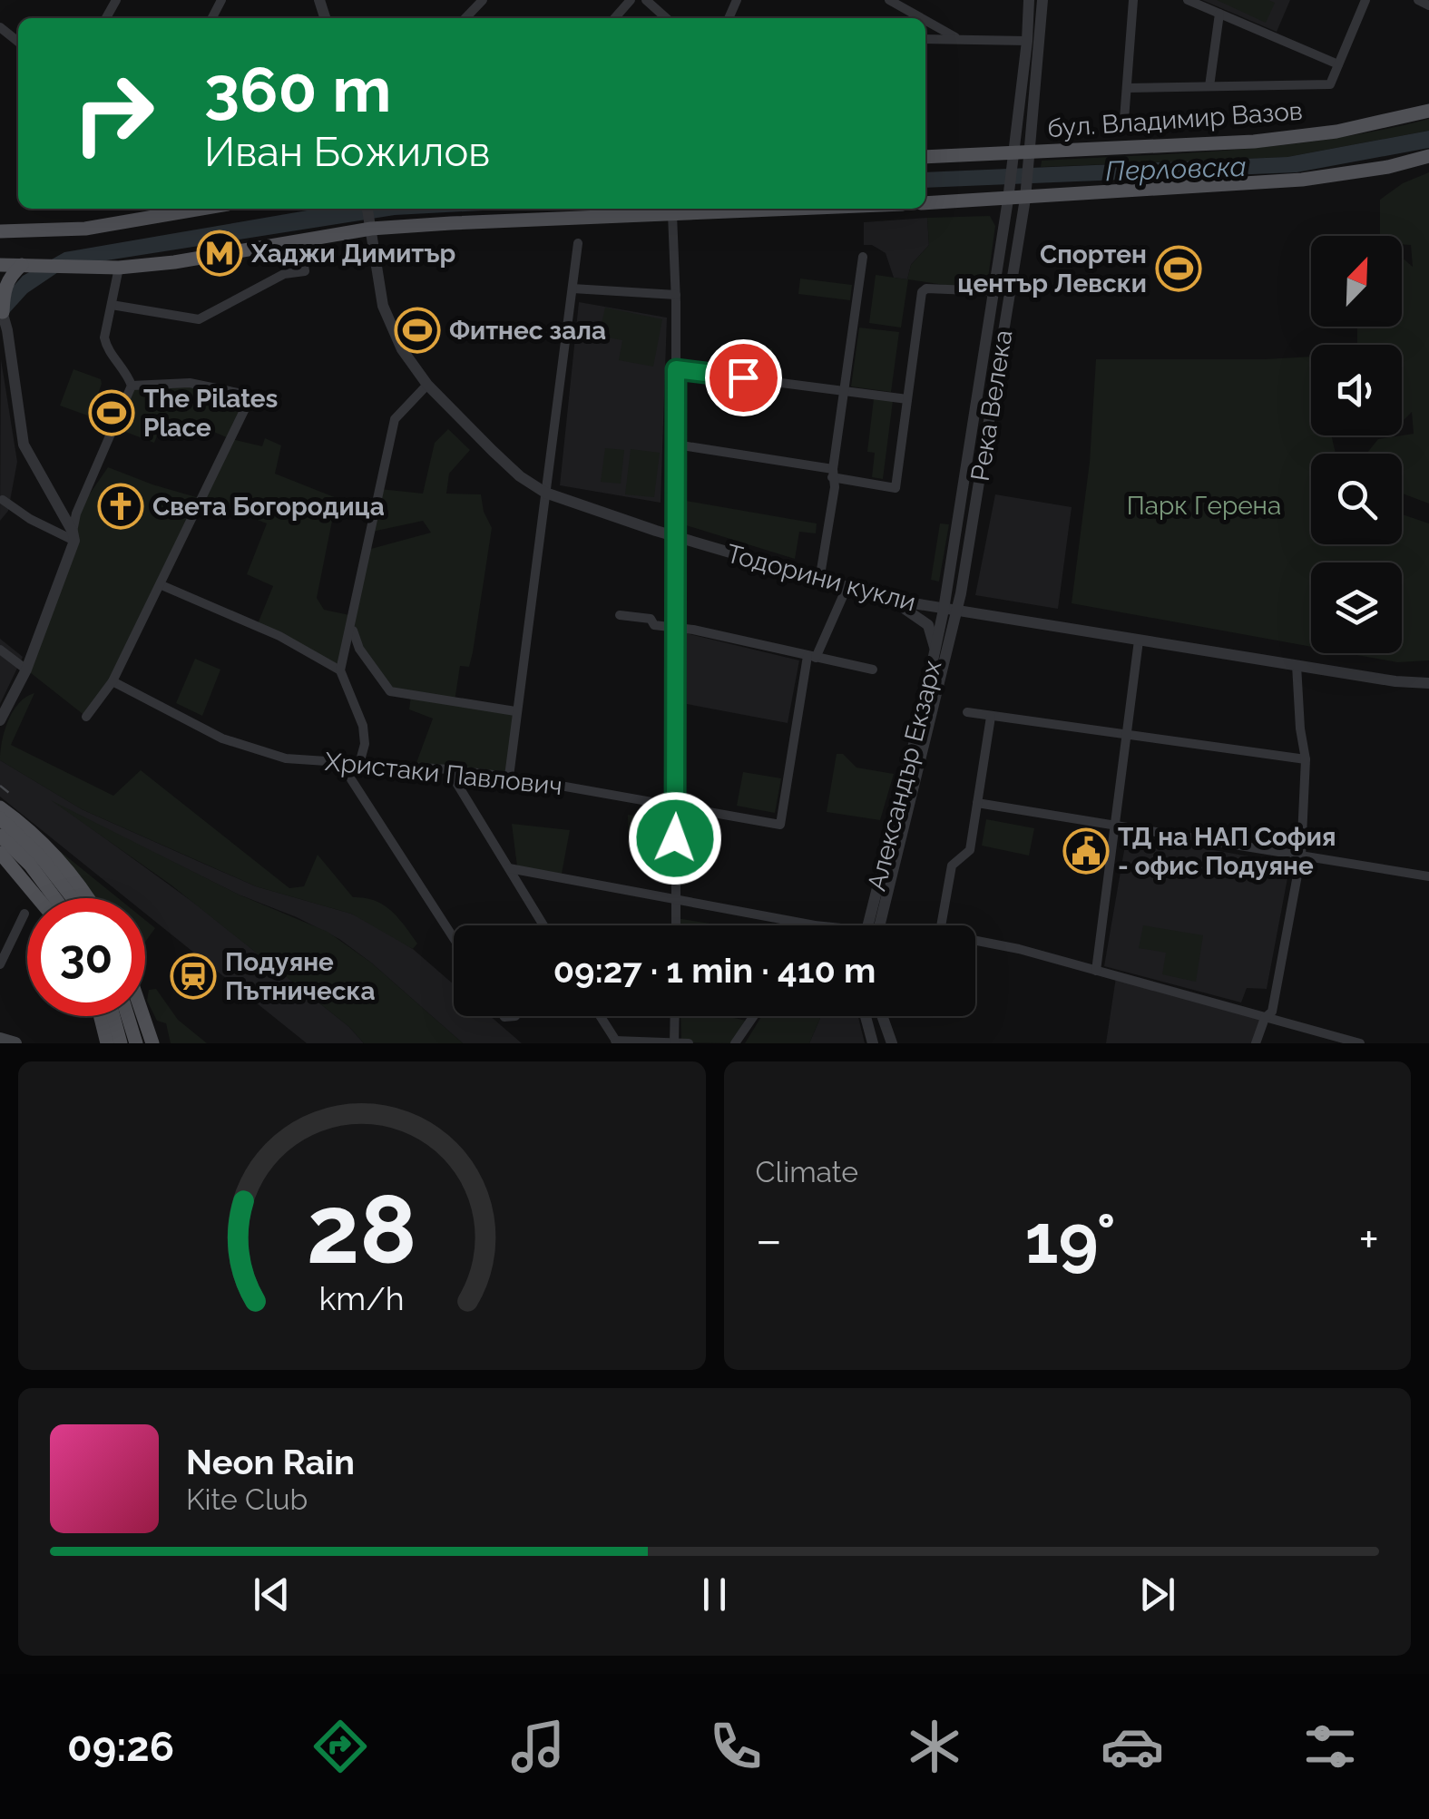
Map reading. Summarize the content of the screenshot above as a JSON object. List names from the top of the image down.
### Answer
{
  "streets": {
    "main road": ["бул. Владимир Вазов"],
    "street": [
      "Река Велека",
      "Тодорини кукли",
      "Христаки Павлович",
      "Александър Екзарх"
    ]
  },
  "crossings": [
    ["бул. Владимир Вазов", "Река Велека"],
    ["Река Велека", "Тодорини кукли"],
    ["Река Велека", "Александър Екзарх"],
    ["Тодорини кукли", "Христаки Павлович"],
    ["Тодорини кукли", "Александър Екзарх"]
  ],
  "water": ["Перловска"],
  "parks": ["Парк Герена"],
  "places": {
    "metro station": ["Хаджи Димитър"],
    "sports": ["Спортен център Левски", "Фитнес зала", "The Pilates Place"],
    "church": ["Света Богородица"],
    "public building": ["ТД на НАП София - офис Подуяне"],
    "station": ["Подуяне Пътническа"]
  },
  "north": "top right",
  "page": {
    "turn": ["360 m", "Иван Божилов"],
    "limit": "30",
    "trip": "09:27 · 1 min · 410 m",
    "tile": "Climate",
    "heat": ["−", "19°", "+"],
    "song": ["Neon Rain", "Kite Club"],
    "tabs": "09:26",
    "gauge": ["28", "km/h"]
  }
}
